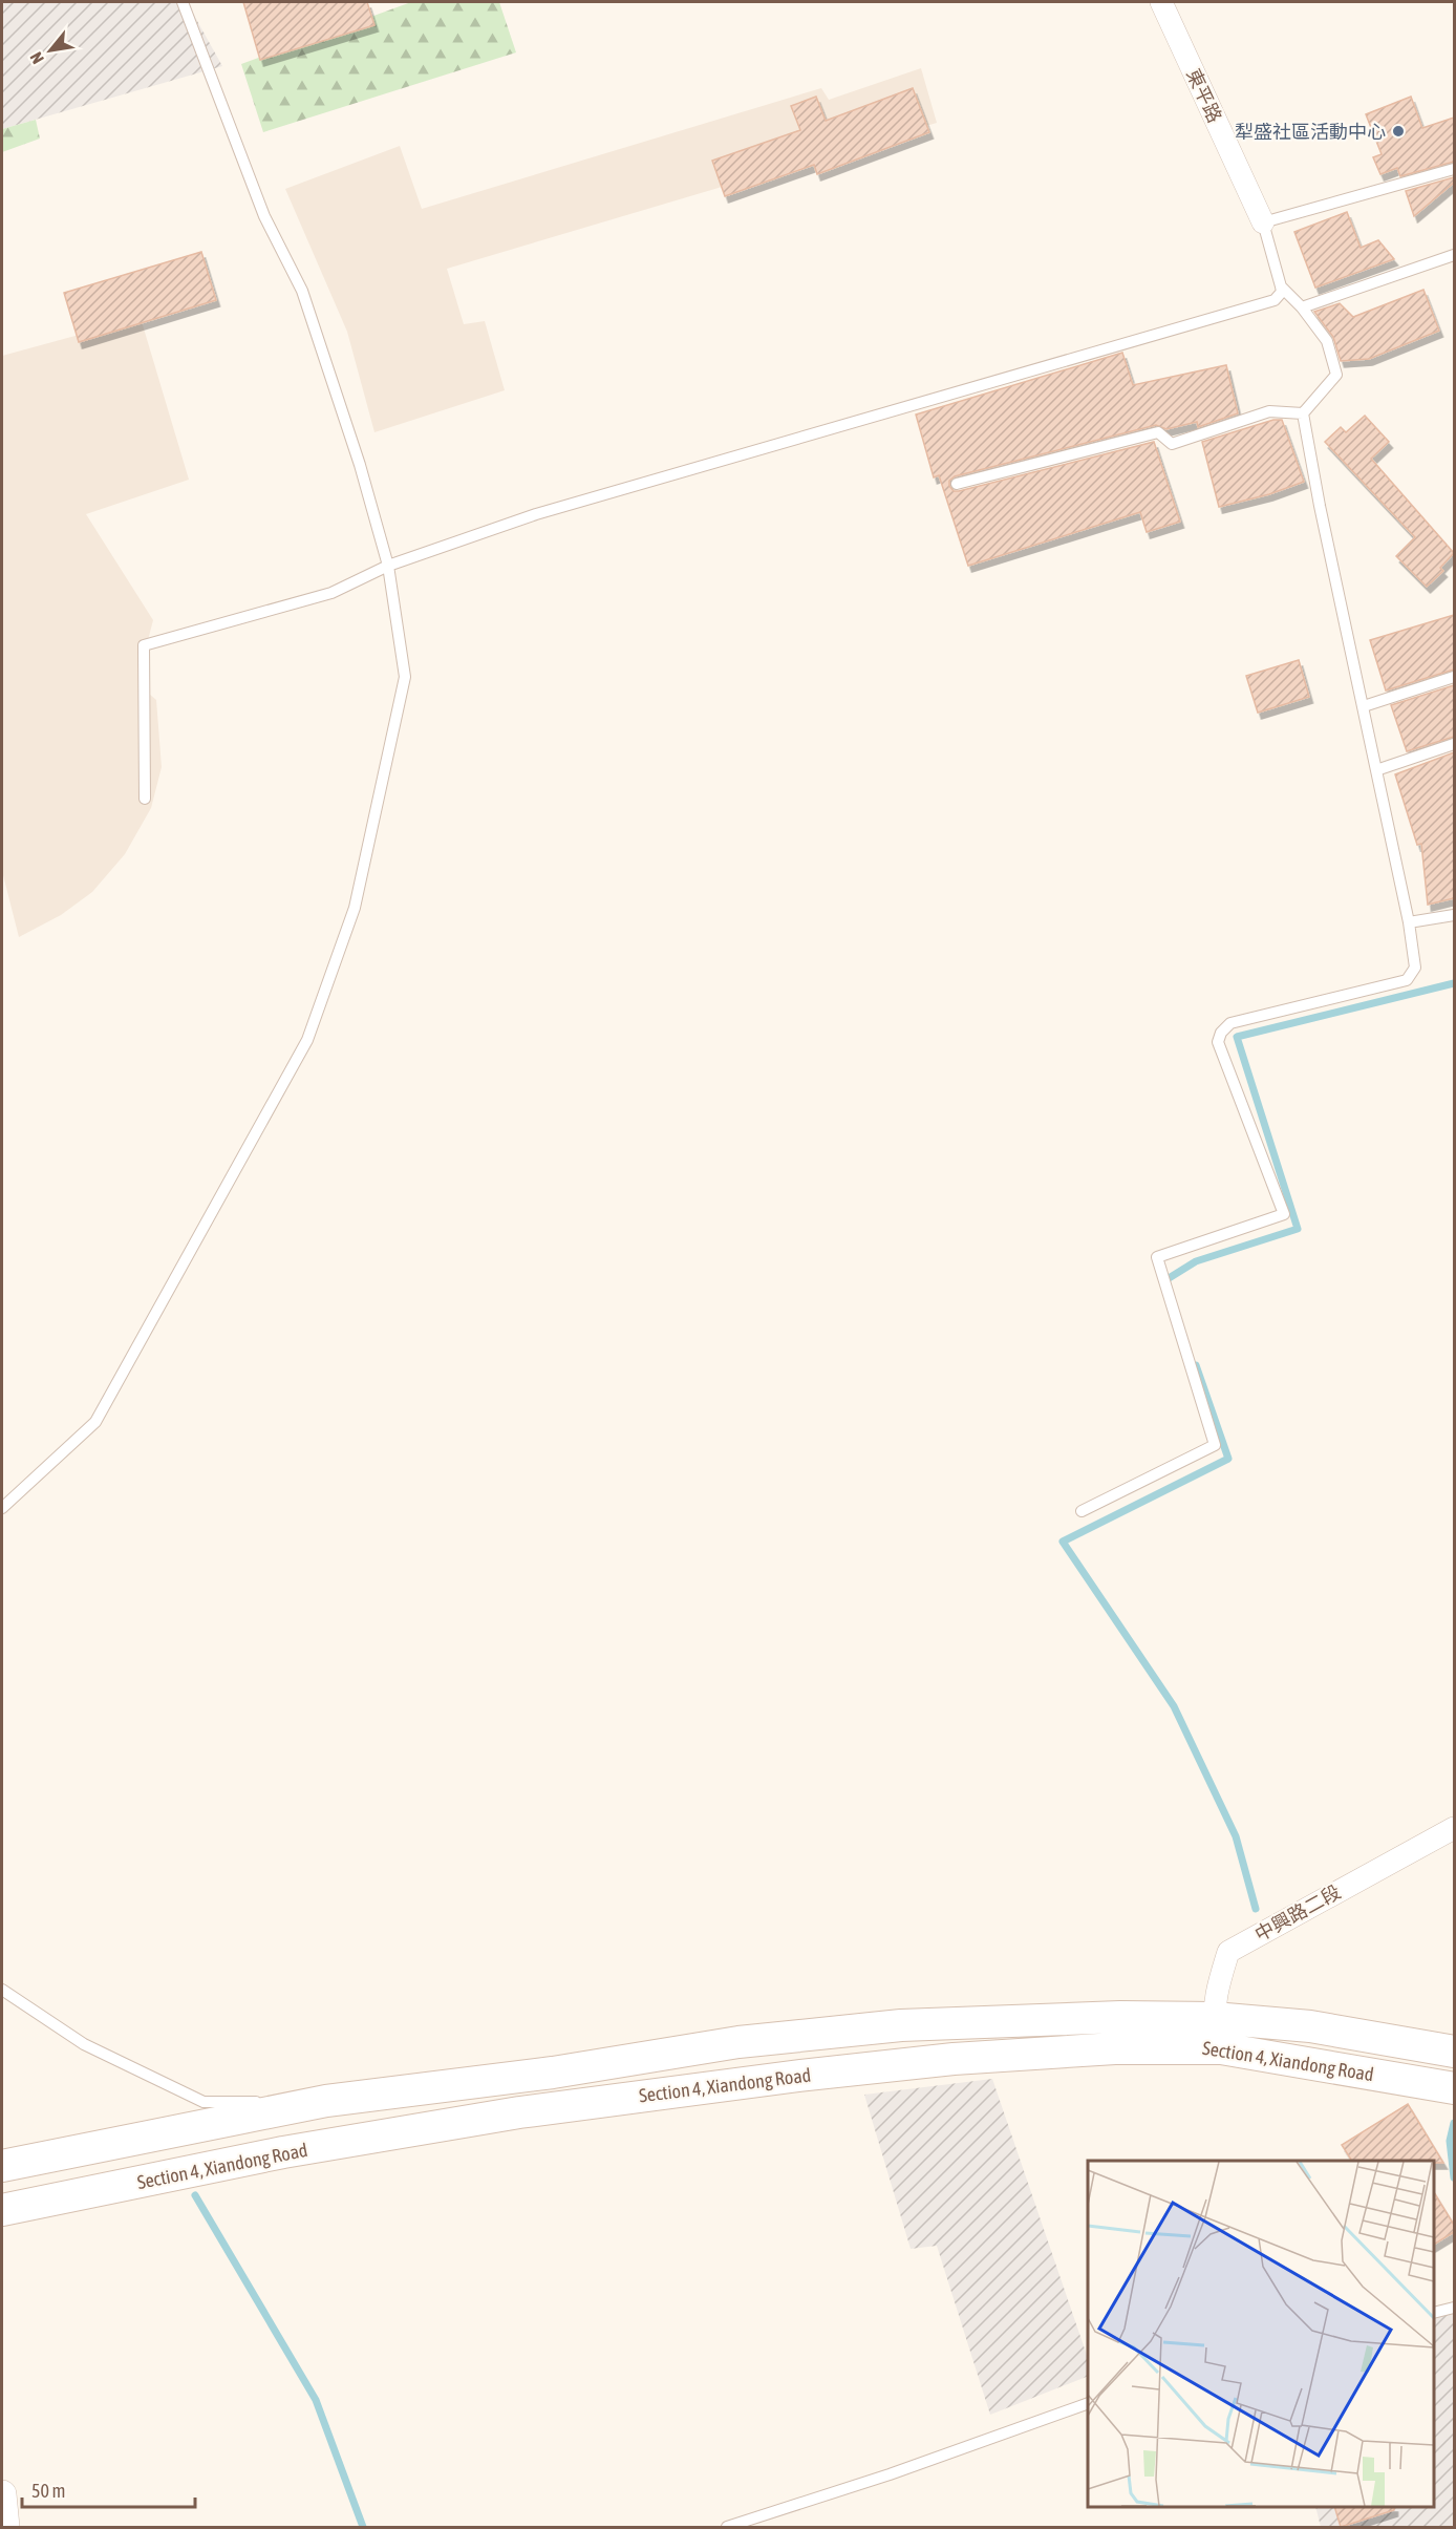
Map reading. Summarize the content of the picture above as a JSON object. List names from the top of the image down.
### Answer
{
  "streets": {
    "main road": ["Section 4, Xiandong Road"],
    "street": ["東平路", "中興路二段"]
  },
  "crossings": [
    ["中興路二段", "Section 4, Xiandong Road"]
  ],
  "places": ["犁盛社區活動中心"],
  "scale_bar": "50 m",
  "north": "bottom left"
}
